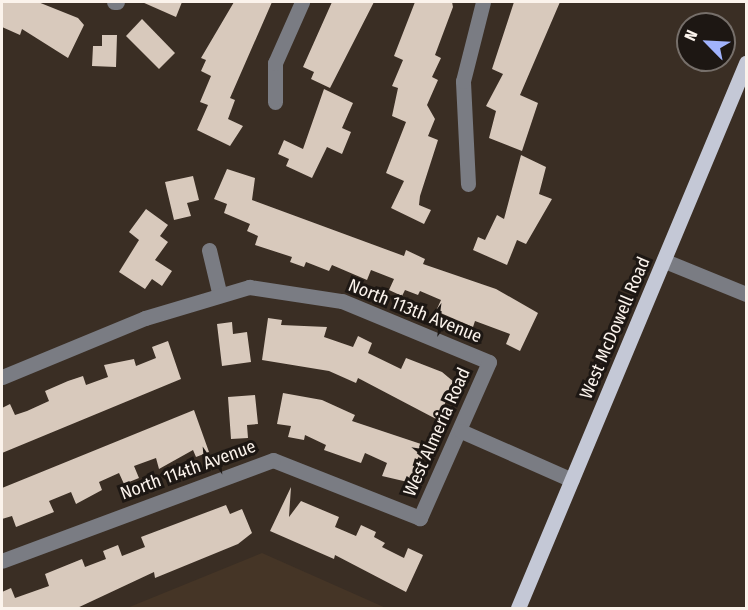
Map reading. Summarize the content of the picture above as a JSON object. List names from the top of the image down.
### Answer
{
  "streets": {
    "main road": ["West McDowell Road"],
    "street": ["North 113th Avenue", "West Almeria Road", "North 114th Avenue"]
  },
  "crossings": [
    ["North 113th Avenue", "West Almeria Road"],
    ["West Almeria Road", "North 114th Avenue"]
  ],
  "north": "top left"
}
